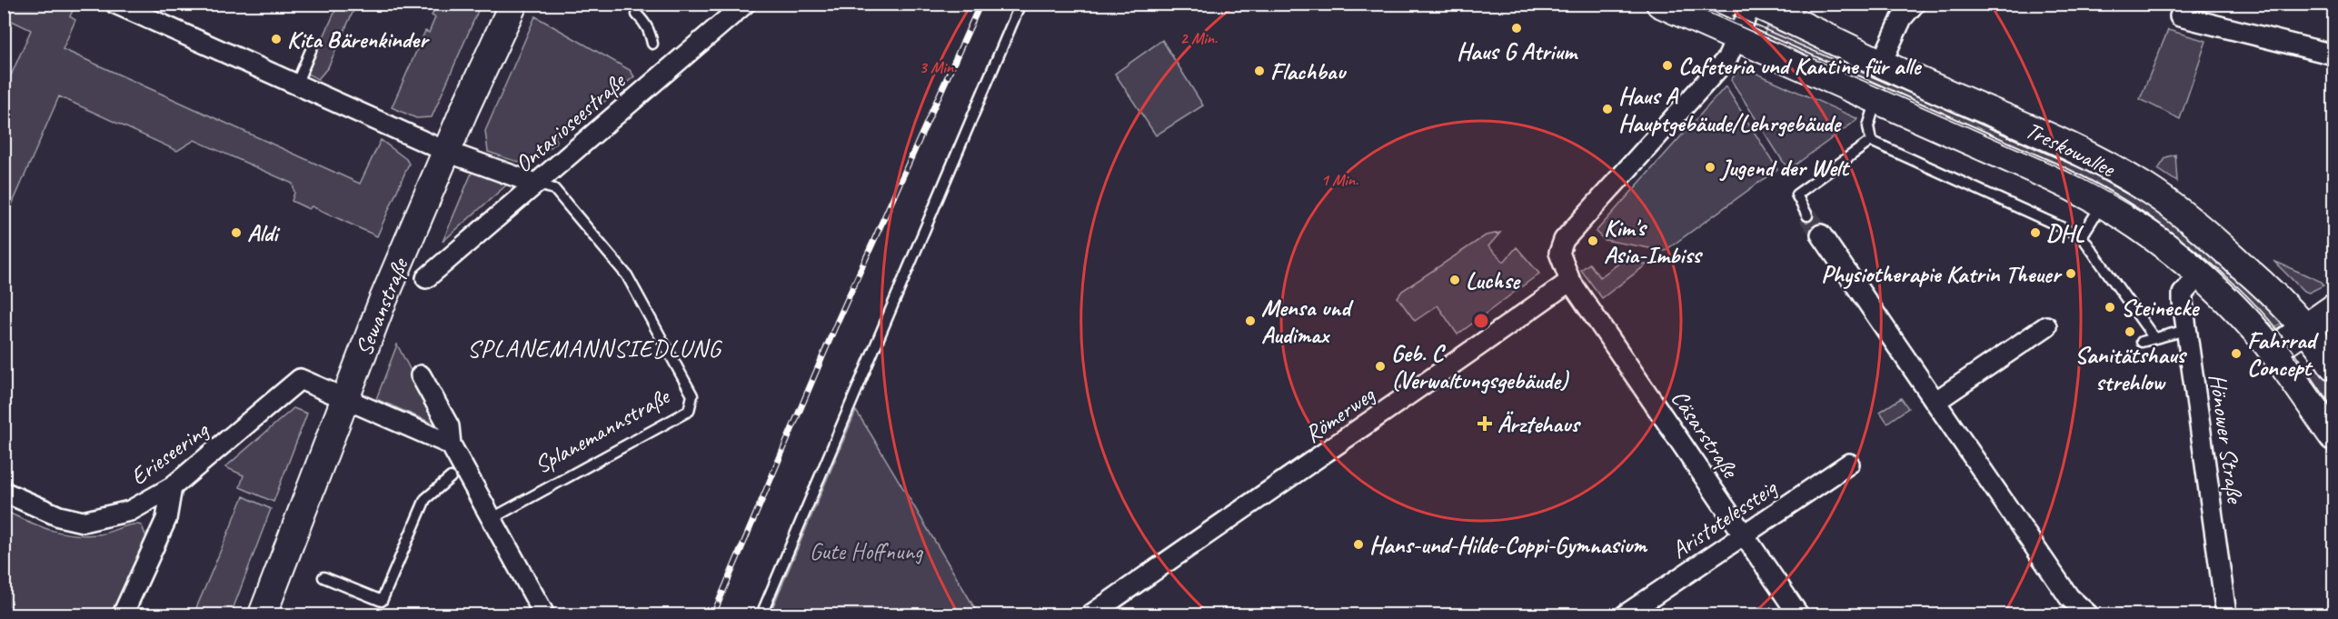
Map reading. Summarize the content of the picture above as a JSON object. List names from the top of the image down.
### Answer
{
  "streets": {
    "main road": ["Treskowallee", "Sewanstraße"],
    "street": [
      "Ontarioseestraße",
      "Römerweg",
      "Splanemannstraße",
      "Cäsarstraße",
      "Hönower Straße",
      "Erieseering",
      "Aristotelessteig"
    ]
  },
  "crossings": [
    ["Ontarioseestraße", "Splanemannstraße"],
    ["Treskowallee", "Hönower Straße"],
    ["Sewanstraße", "Splanemannstraße"],
    ["Sewanstraße", "Erieseering"],
    ["Römerweg", "Cäsarstraße"],
    ["Cäsarstraße", "Aristotelessteig"]
  ],
  "districts": ["SPLANEMANNSIEDLUNG"],
  "parks": ["Gute Hoffnung"],
  "places": {
    "other": [
      "Haus G Atrium",
      "Kita Bärenkinder",
      "Cafeteria und Kantine für alle",
      "Flachbau",
      "Haus A Hauptgebäude/Lehrgebäude",
      "Jugend der Welt",
      "Aldi",
      "DHL",
      "Kim's Asia-Imbiss",
      "Physiotherapie Katrin Theuer",
      "Luchse",
      "Steinecke",
      "Mensa und Audimax",
      "Sanitätshaus strehlow",
      "Fahrrad Concept",
      "Geb. C (Verwaltungsgebäude)",
      "Hans-und-Hilde-Coppi-Gymnasium"
    ],
    "health": ["Ärztehaus"]
  },
  "rings": ["2 Min.", "3 Min.", "1 Min."]
}
